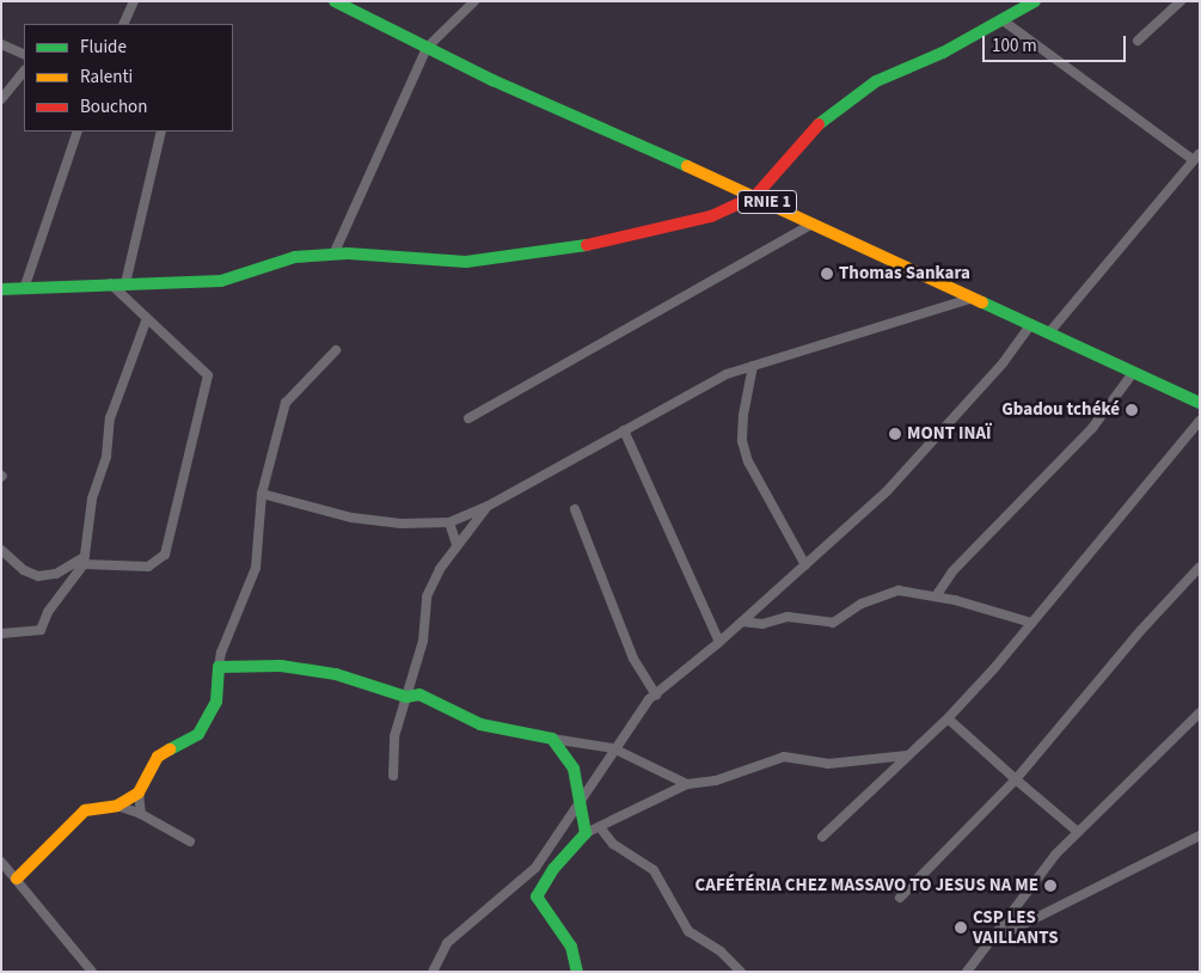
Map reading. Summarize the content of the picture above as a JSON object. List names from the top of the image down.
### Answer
{
  "streets": {
    "main road": ["RNIE 1"]
  },
  "places": [
    "Thomas Sankara",
    "Gbadou tchéké",
    "MONT INAÏ",
    "CAFÉTÉRIA CHEZ MASSAVO TO JESUS NA ME",
    "CSP LES VAILLANTS"
  ],
  "legend": ["Fluide", "Ralenti", "Bouchon"],
  "scale_bar": "100 m"
}
